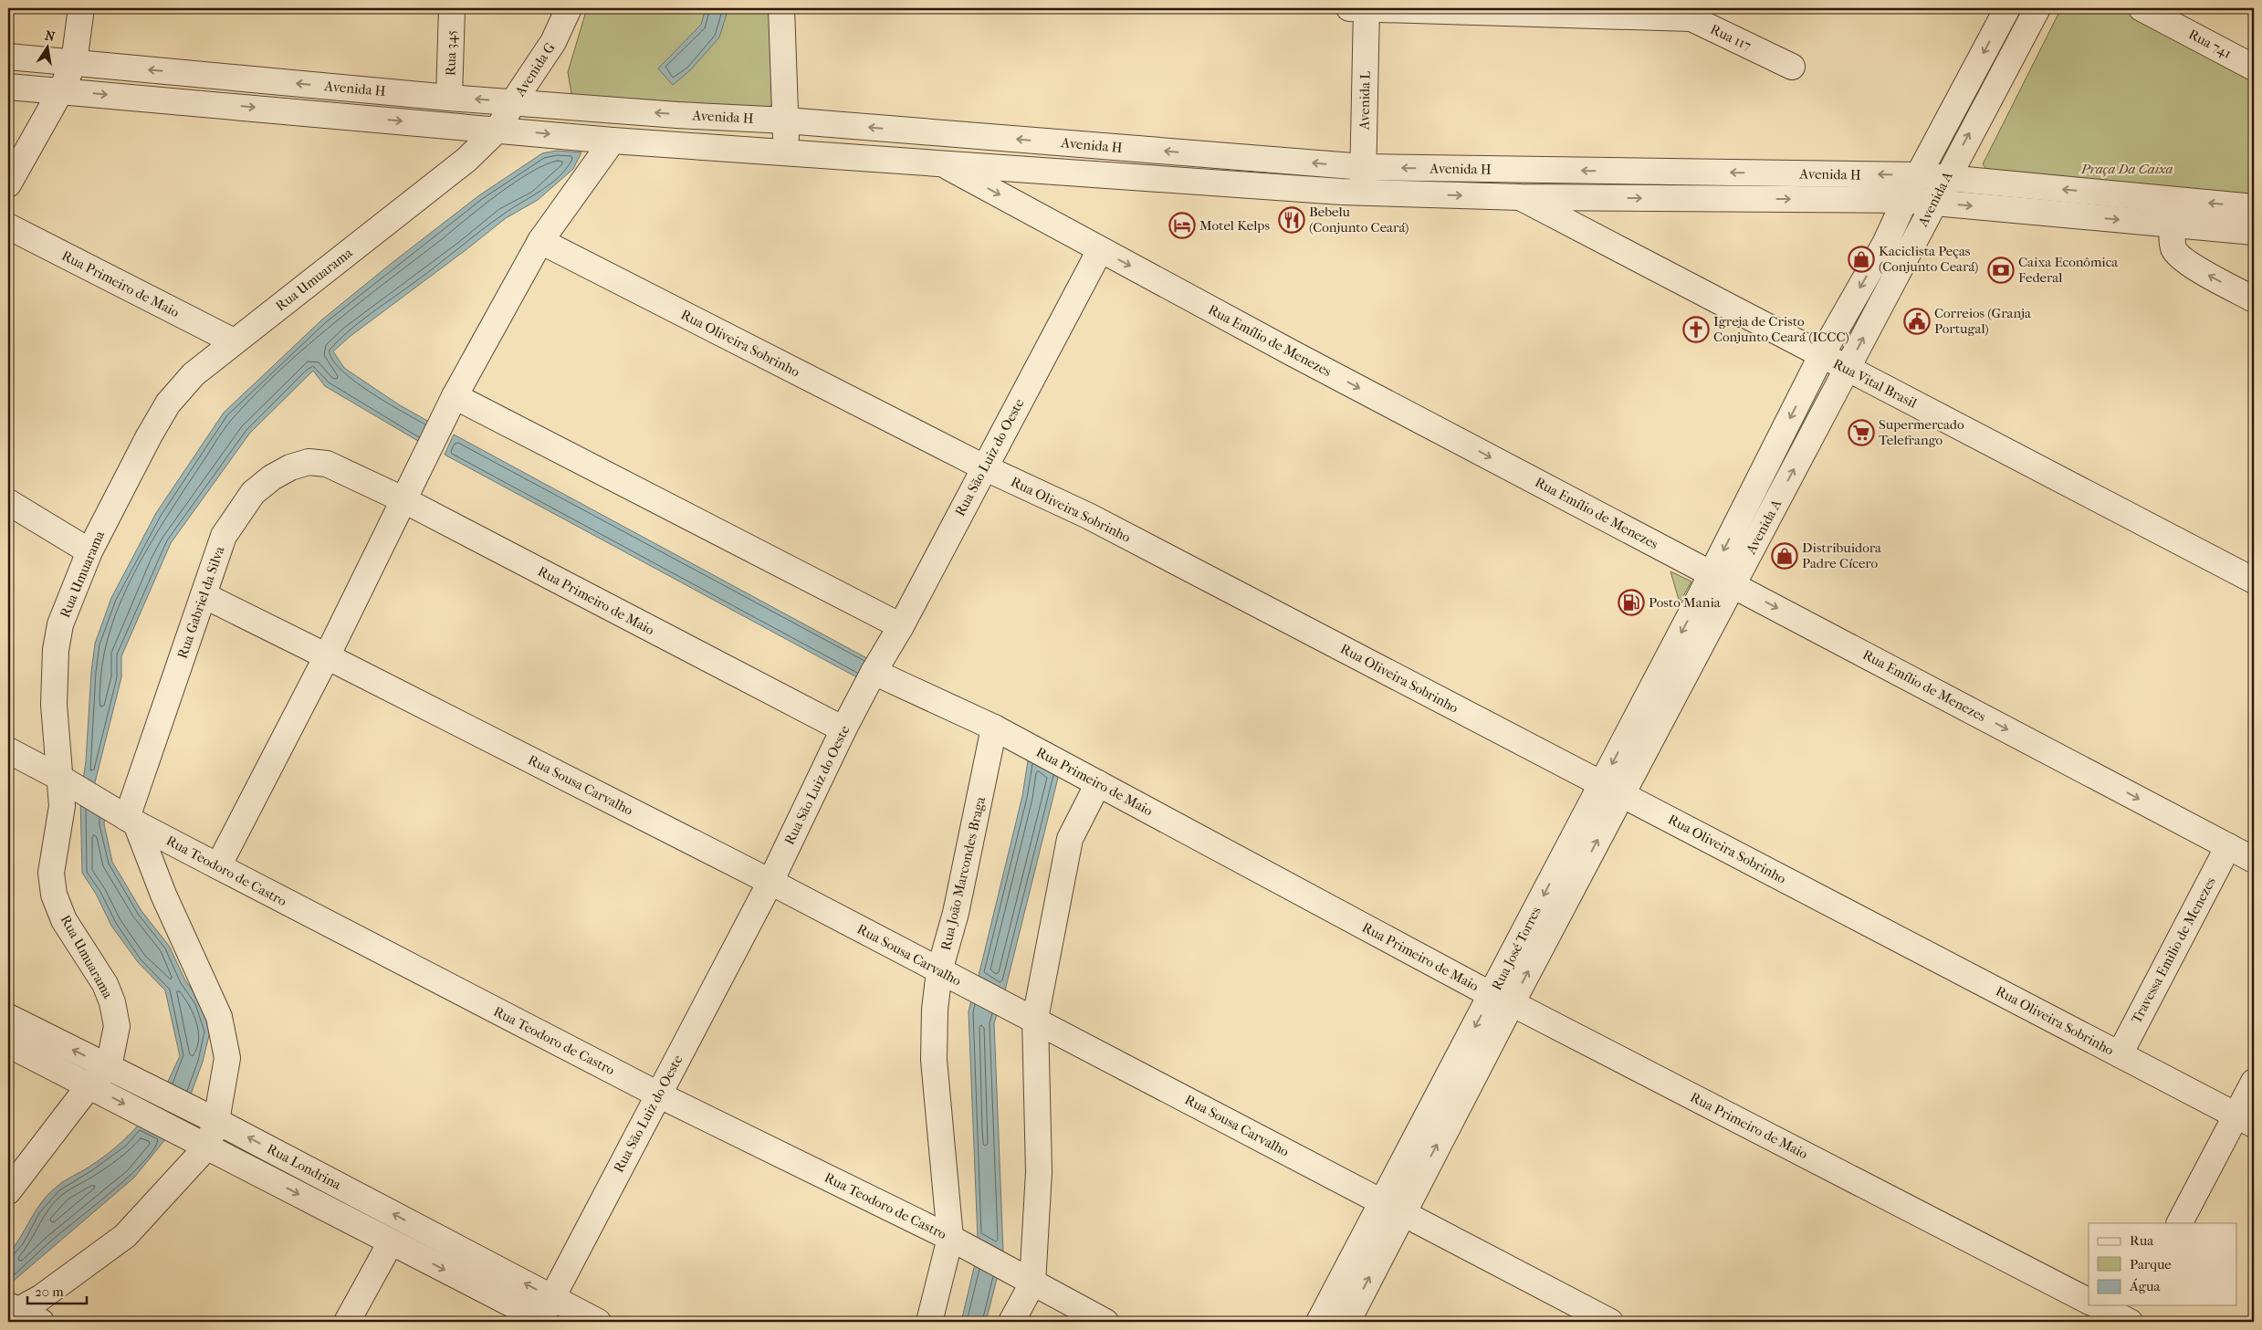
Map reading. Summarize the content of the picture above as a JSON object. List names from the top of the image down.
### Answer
{
  "streets": {
    "street": [
      "Rua 117",
      "Rua 741",
      "Rua 345",
      "Avenida G",
      "Avenida H",
      "Avenida L",
      "Avenida A",
      "Rua Umuarama",
      "Rua Primeiro de Maio",
      "Rua Emílio de Menezes",
      "Rua Oliveira Sobrinho",
      "Rua Vital Brasil",
      "Rua São Luiz do Oeste",
      "Rua Gabriel da Silva",
      "Rua Sousa Carvalho",
      "Rua Teodoro de Castro",
      "Rua João Marcondes Braga",
      "Rua José Torres",
      "Travessa Emilio de Menezes",
      "Rua Londrina"
    ]
  },
  "crossings": [
    ["Rua 345", "Avenida H"],
    ["Avenida G", "Avenida H"],
    ["Avenida G", "Rua Umuarama"],
    ["Avenida H", "Avenida L"],
    ["Avenida H", "Avenida A"],
    ["Avenida H", "Rua Umuarama"],
    ["Avenida H", "Rua Emílio de Menezes"],
    ["Avenida H", "Rua Vital Brasil"],
    ["Avenida A", "Rua Emílio de Menezes"],
    ["Avenida A", "Rua Vital Brasil"],
    ["Avenida A", "Rua José Torres"],
    ["Rua Umuarama", "Rua Primeiro de Maio"],
    ["Rua Umuarama", "Rua Teodoro de Castro"],
    ["Rua Umuarama", "Rua Londrina"],
    ["Rua Primeiro de Maio", "Rua São Luiz do Oeste"],
    ["Rua Primeiro de Maio", "Rua Gabriel da Silva"],
    ["Rua Primeiro de Maio", "Rua João Marcondes Braga"],
    ["Rua Primeiro de Maio", "Rua José Torres"],
    ["Rua Emílio de Menezes", "Rua São Luiz do Oeste"],
    ["Rua Emílio de Menezes", "Rua José Torres"],
    ["Rua Emílio de Menezes", "Travessa Emilio de Menezes"],
    ["Rua Oliveira Sobrinho", "Rua São Luiz do Oeste"],
    ["Rua Oliveira Sobrinho", "Rua José Torres"],
    ["Rua Oliveira Sobrinho", "Travessa Emilio de Menezes"],
    ["Rua São Luiz do Oeste", "Rua Sousa Carvalho"],
    ["Rua São Luiz do Oeste", "Rua Teodoro de Castro"],
    ["Rua São Luiz do Oeste", "Rua Londrina"],
    ["Rua Gabriel da Silva", "Rua Sousa Carvalho"],
    ["Rua Gabriel da Silva", "Rua Teodoro de Castro"],
    ["Rua Sousa Carvalho", "Rua João Marcondes Braga"],
    ["Rua Sousa Carvalho", "Rua José Torres"],
    ["Rua Teodoro de Castro", "Rua João Marcondes Braga"]
  ],
  "one_way": ["Rua Emílio de Menezes"],
  "parks": ["Praça Da Caixa"],
  "places": {
    "restaurant": ["Bebelu (Conjunto Ceará)"],
    "hotel": ["Motel Kelps"],
    "shop": ["Kaciclista Peças (Conjunto Ceará)", "Distribuidora Padre Cícero"],
    "bank": ["Caixa Econômica Federal"],
    "public building": ["Correios (Granja Portugal)"],
    "church": ["Igreja de Cristo Conjunto Ceará (ICCC)"],
    "supermarket": ["Supermercado Telefrango"],
    "fuel station": ["Posto Mania"]
  },
  "legend": ["Rua", "Parque", "Água"],
  "scale_bar": "20 m",
  "north": "top"
}
